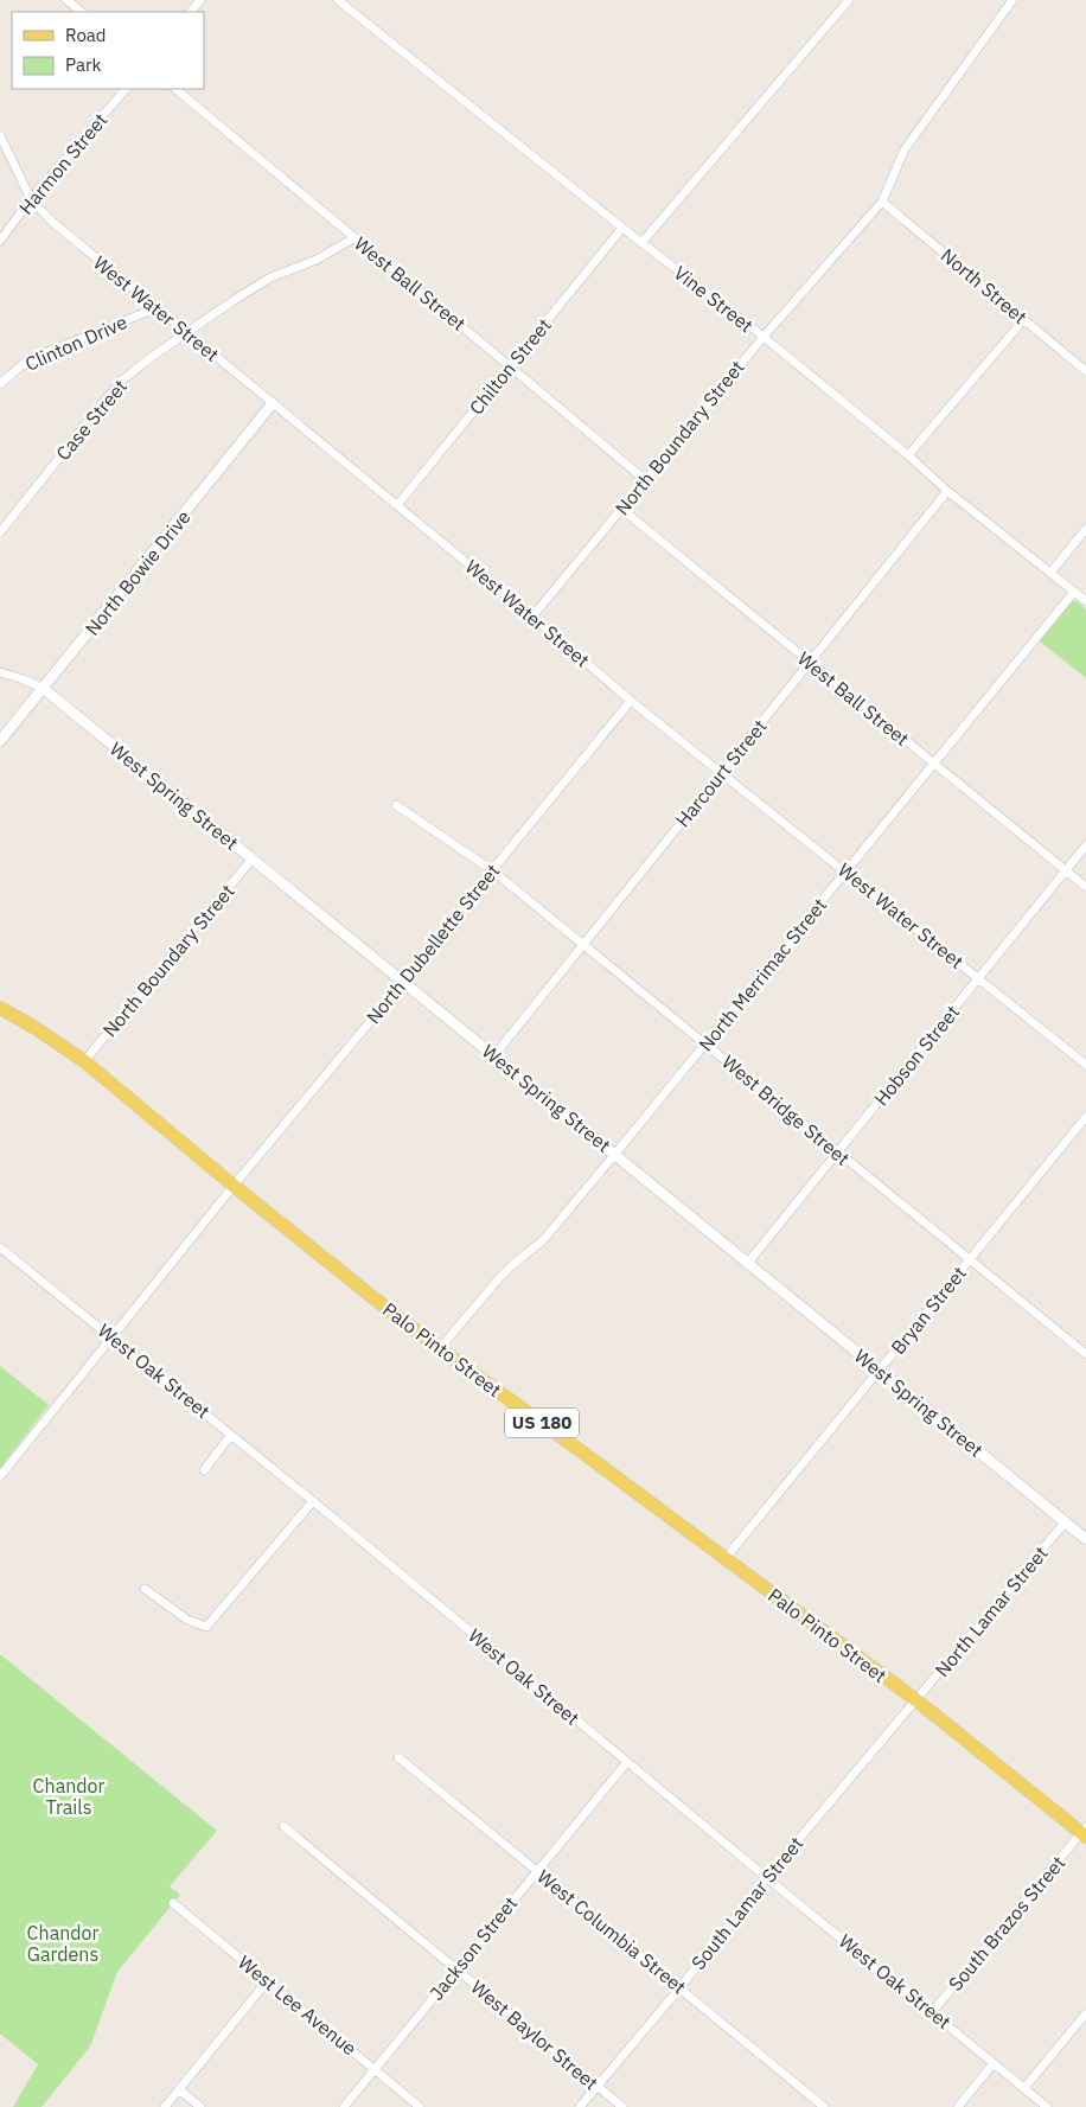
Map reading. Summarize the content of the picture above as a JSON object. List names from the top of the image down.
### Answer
{
  "streets": {
    "main road": ["Palo Pinto Street", "US 180"],
    "street": [
      "Harmon Street",
      "West Ball Street",
      "North Street",
      "Vine Street",
      "West Water Street",
      "Clinton Drive",
      "Chilton Street",
      "Case Street",
      "North Boundary Street",
      "North Bowie Drive",
      "Harcourt Street",
      "West Spring Street",
      "North Dubellette Street",
      "North Merrimac Street",
      "Hobson Street",
      "West Bridge Street",
      "Bryan Street",
      "West Oak Street",
      "North Lamar Street",
      "South Lamar Street",
      "South Brazos Street",
      "West Columbia Street",
      "Jackson Street",
      "West Lee Avenue",
      "West Baylor Street"
    ]
  },
  "crossings": [
    ["Harmon Street", "West Water Street"],
    ["West Ball Street", "Chilton Street"],
    ["West Ball Street", "Case Street"],
    ["West Ball Street", "North Boundary Street"],
    ["West Ball Street", "Harcourt Street"],
    ["West Ball Street", "North Merrimac Street"],
    ["West Ball Street", "Hobson Street"],
    ["North Street", "North Boundary Street"],
    ["Vine Street", "Chilton Street"],
    ["Vine Street", "North Boundary Street"],
    ["Vine Street", "Harcourt Street"],
    ["Vine Street", "North Merrimac Street"],
    ["West Water Street", "Clinton Drive"],
    ["West Water Street", "Chilton Street"],
    ["West Water Street", "Case Street"],
    ["West Water Street", "North Boundary Street"],
    ["West Water Street", "North Bowie Drive"],
    ["West Water Street", "Harcourt Street"],
    ["West Water Street", "North Dubellette Street"],
    ["West Water Street", "North Merrimac Street"],
    ["West Water Street", "Hobson Street"],
    ["North Boundary Street", "West Spring Street"],
    ["North Boundary Street", "Palo Pinto Street"],
    ["North Bowie Drive", "West Spring Street"],
    ["Harcourt Street", "West Spring Street"],
    ["Harcourt Street", "West Bridge Street"],
    ["West Spring Street", "North Dubellette Street"],
    ["West Spring Street", "North Merrimac Street"],
    ["West Spring Street", "Hobson Street"],
    ["West Spring Street", "Bryan Street"],
    ["West Spring Street", "North Lamar Street"],
    ["North Dubellette Street", "West Bridge Street"],
    ["North Dubellette Street", "Palo Pinto Street"],
    ["North Dubellette Street", "West Oak Street"],
    ["North Merrimac Street", "West Bridge Street"],
    ["North Merrimac Street", "Palo Pinto Street"],
    ["Hobson Street", "West Bridge Street"],
    ["West Bridge Street", "Bryan Street"],
    ["Bryan Street", "Palo Pinto Street"],
    ["Palo Pinto Street", "North Lamar Street"],
    ["Palo Pinto Street", "South Lamar Street"],
    ["Palo Pinto Street", "South Brazos Street"],
    ["West Oak Street", "South Lamar Street"],
    ["West Oak Street", "South Brazos Street"],
    ["West Oak Street", "Jackson Street"],
    ["North Lamar Street", "South Lamar Street"],
    ["South Lamar Street", "West Columbia Street"],
    ["South Lamar Street", "West Baylor Street"],
    ["West Columbia Street", "Jackson Street"],
    ["Jackson Street", "West Lee Avenue"],
    ["Jackson Street", "West Baylor Street"]
  ],
  "parks": ["Chandor Trails", "Chandor Gardens"],
  "legend": ["Road", "Park"]
}
